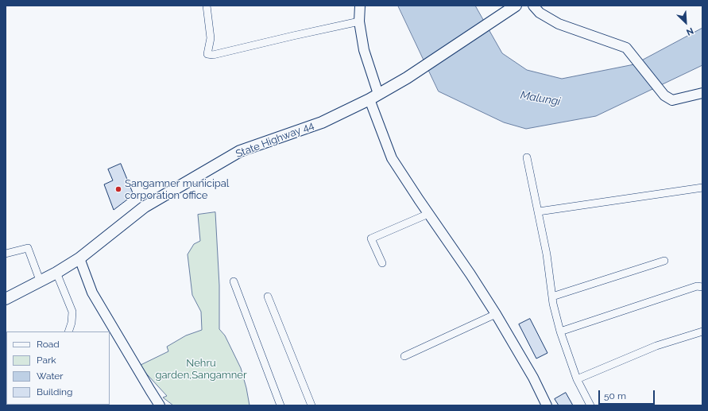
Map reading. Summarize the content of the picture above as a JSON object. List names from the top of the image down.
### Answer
{
  "streets": {
    "main road": ["State Highway 44"]
  },
  "water": ["Malungi"],
  "parks": ["Nehru garden,Sangamner"],
  "places": ["Sangamner municipal corporation office"],
  "legend": [
    "Road",
    "Park",
    "Water",
    "Building"
  ],
  "scale_bar": "50 m",
  "north": "bottom right"
}
